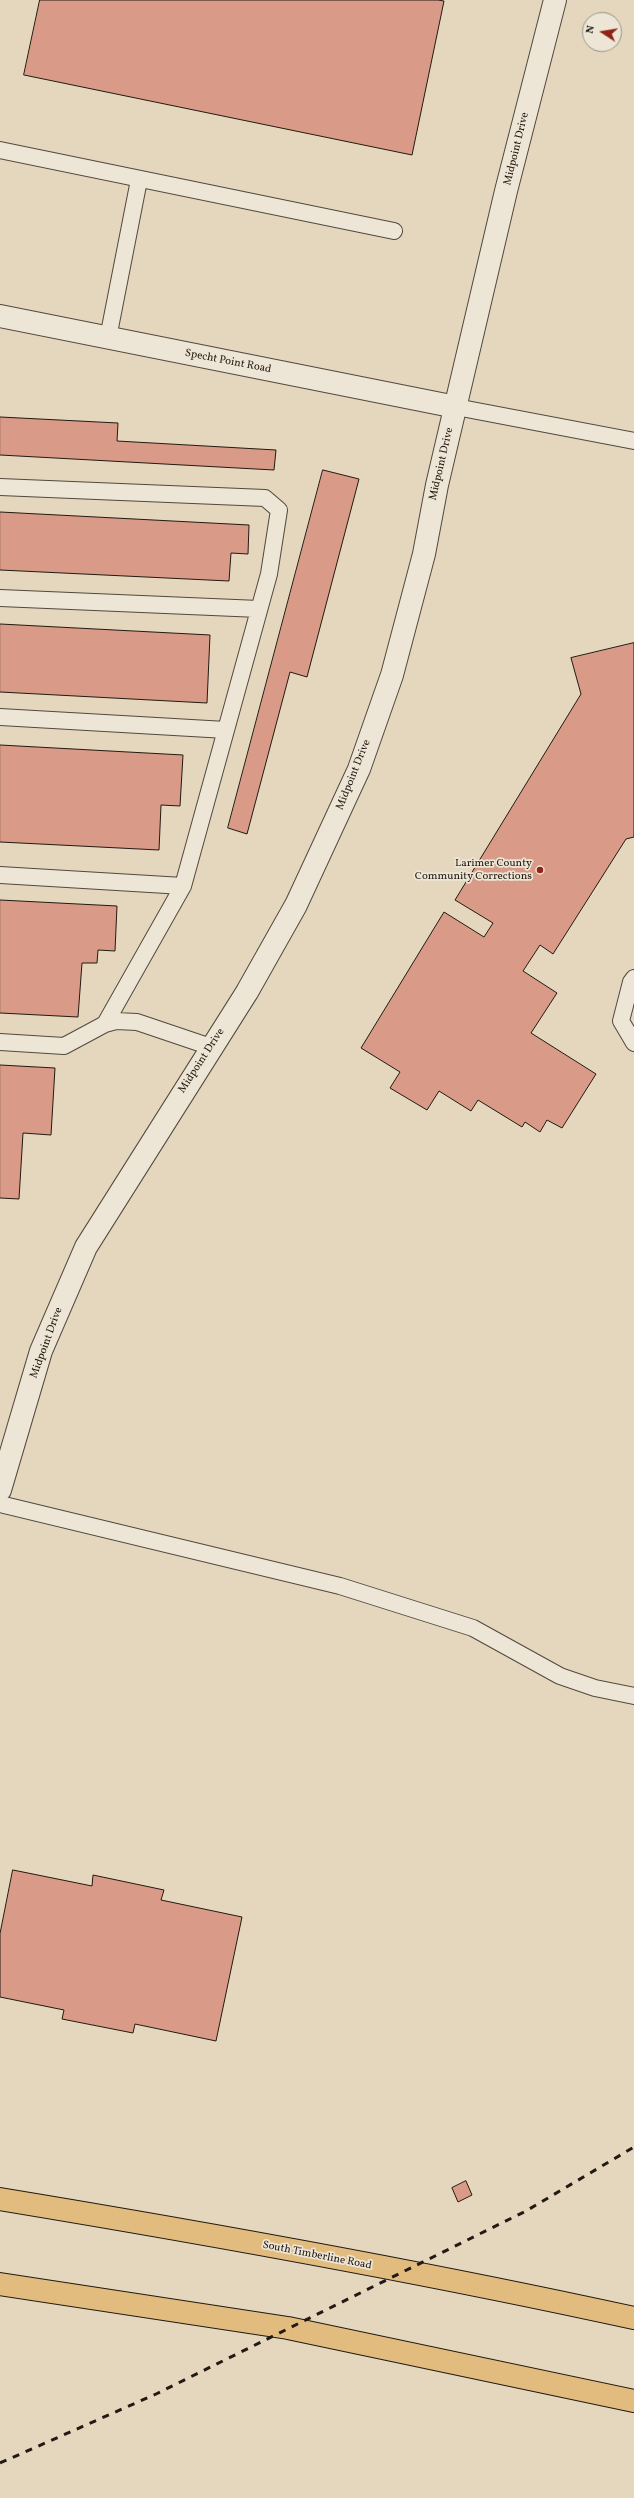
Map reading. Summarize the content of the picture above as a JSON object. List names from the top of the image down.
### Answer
{
  "streets": {
    "main road": ["South Timberline Road"],
    "street": ["Midpoint Drive", "Specht Point Road"]
  },
  "crossings": [
    ["Midpoint Drive", "Specht Point Road"]
  ],
  "places": ["Larimer County Community Corrections"],
  "north": "left"
}
